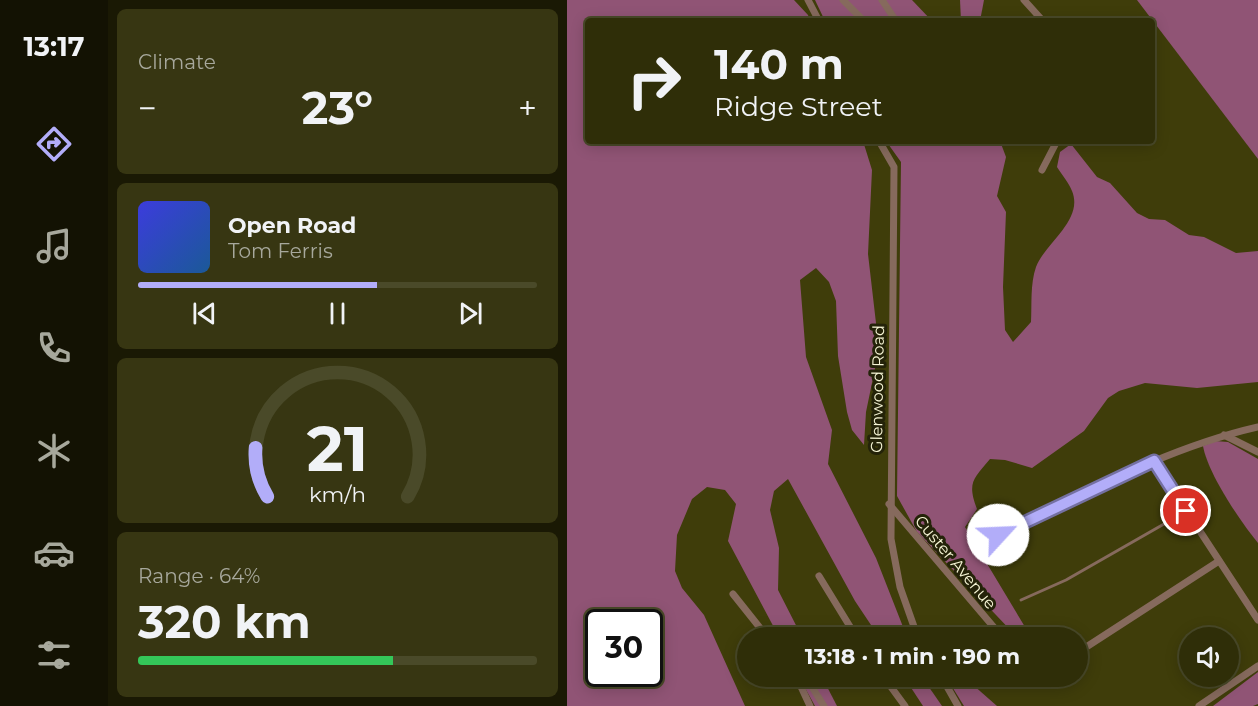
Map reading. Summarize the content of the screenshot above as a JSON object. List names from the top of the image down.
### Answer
{
  "streets": {
    "street": ["Glenwood Road", "Custer Avenue"]
  },
  "crossings": [
    ["Glenwood Road", "Custer Avenue"]
  ],
  "page": {
    "tabs": "13:17",
    "tile": [
      "Climate",
      ["Range · 64%", "320 km"]
    ],
    "turn": ["140 m", "Ridge Street"],
    "heat": ["−", "23°", "+"],
    "song": ["Open Road", "Tom Ferris"],
    "limit": "30",
    "trip": "13:18 · 1 min · 190 m",
    "gauge": ["21", "km/h"]
  }
}
